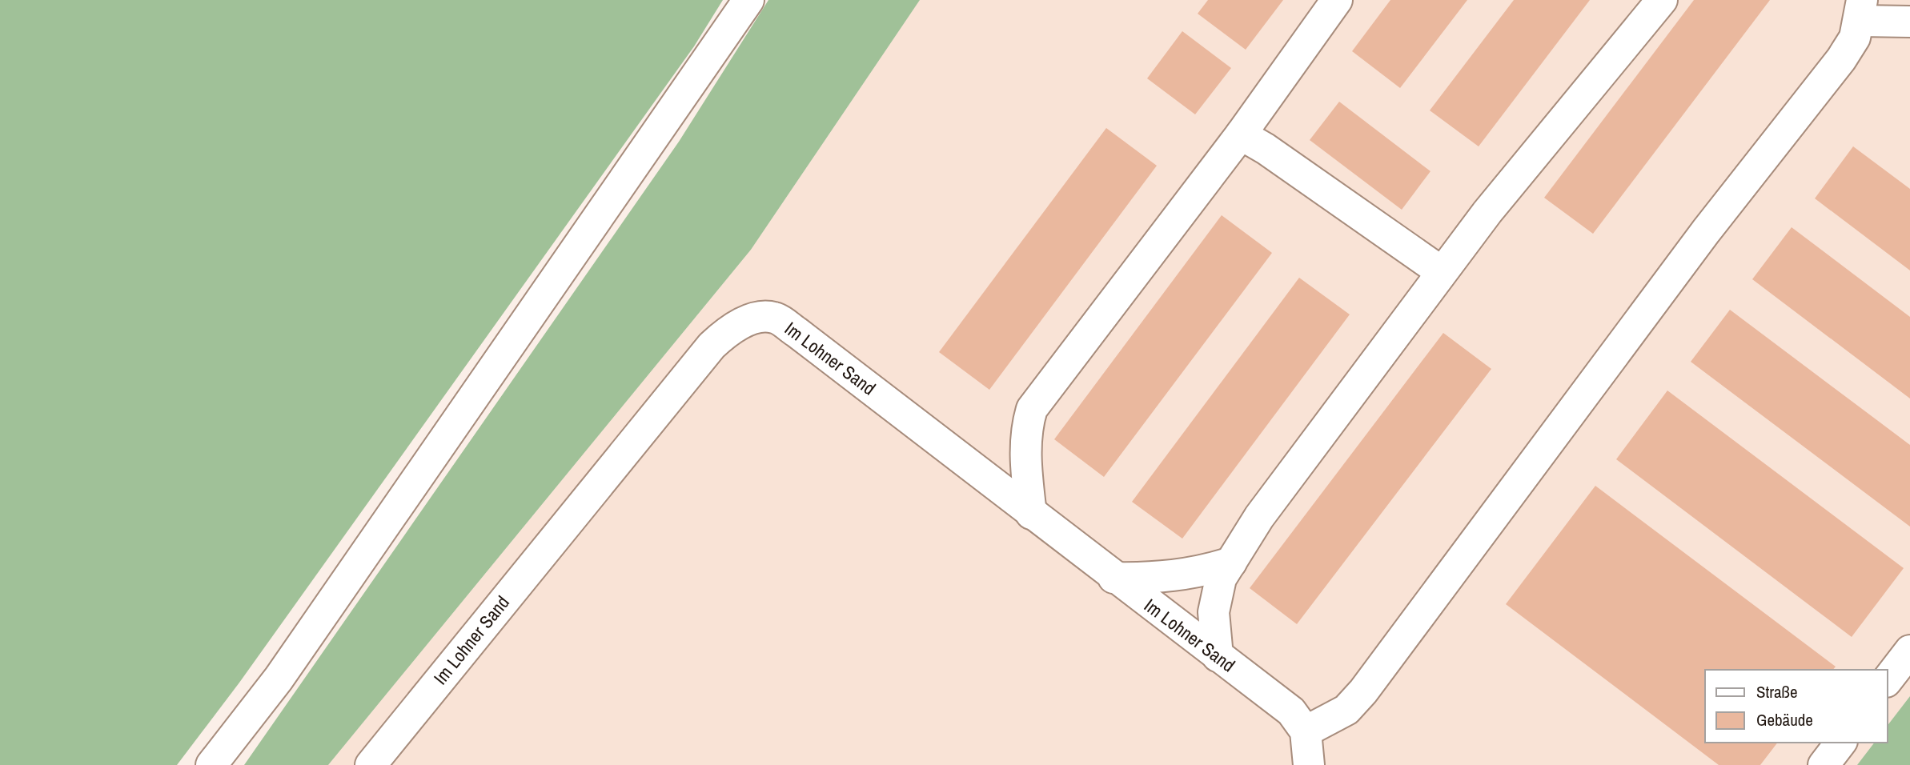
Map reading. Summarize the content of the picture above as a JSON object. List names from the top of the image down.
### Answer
{
  "streets": {
    "street": ["Im Lohner Sand"]
  },
  "legend": ["Straße", "Gebäude"]
}
